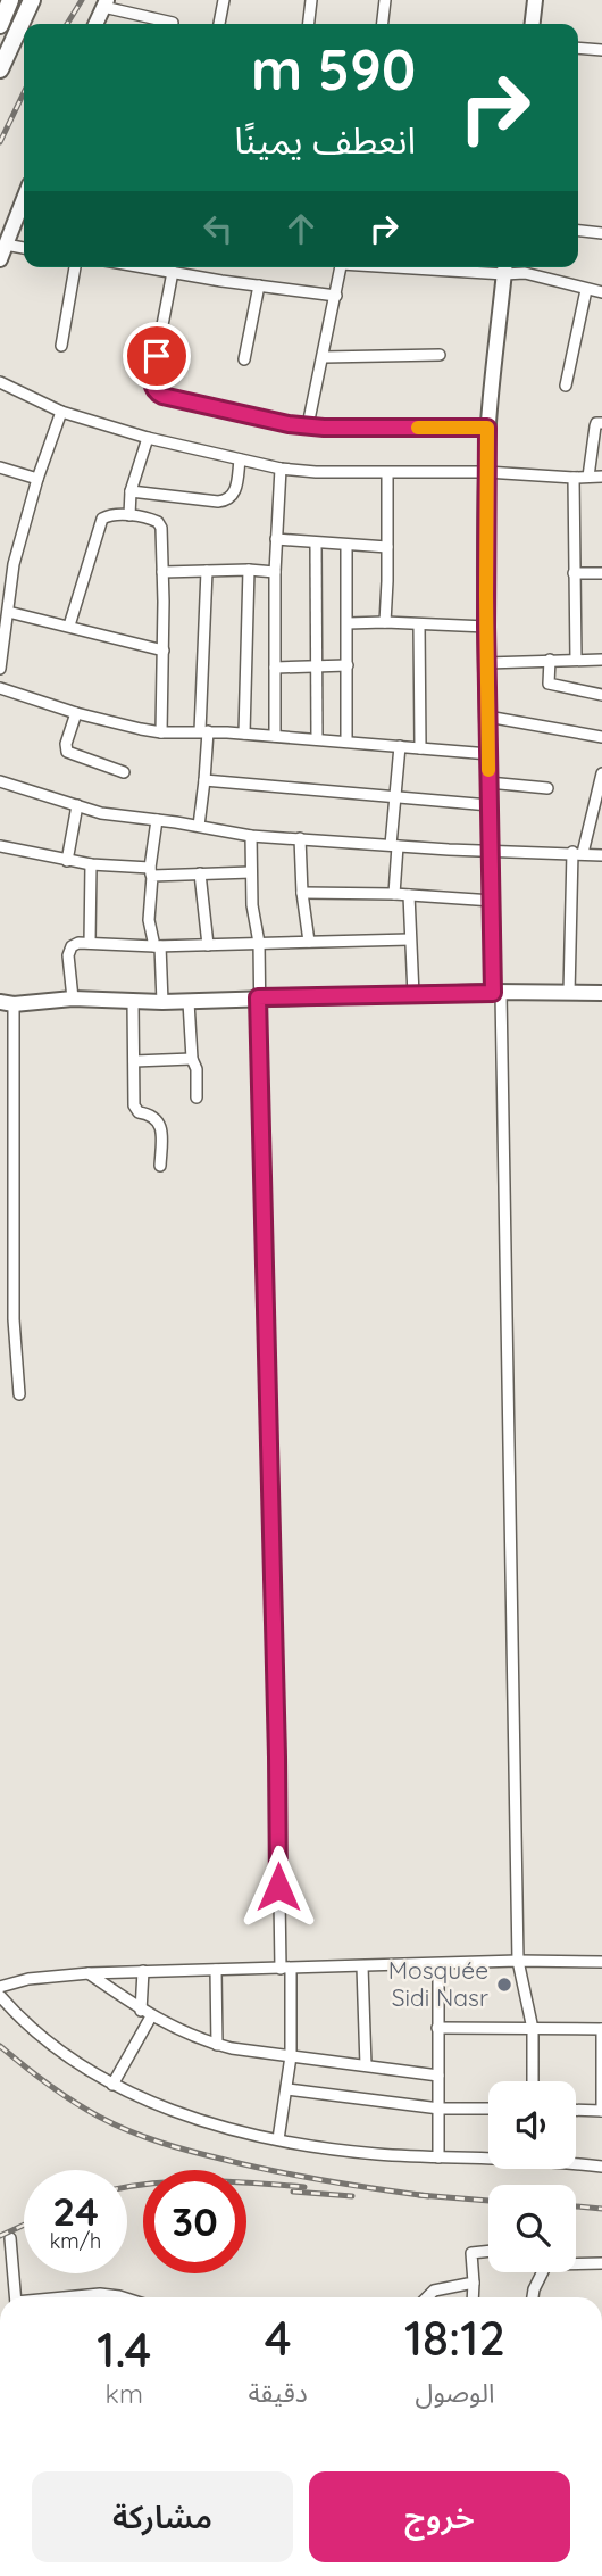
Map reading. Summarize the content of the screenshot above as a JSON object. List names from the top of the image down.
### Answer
{
  "places": ["Mosquée Sidi Nasr"],
  "page": {
    "turn": ["590 m", "انعطف يمينًا"],
    "speed": "24 km/h",
    "limit": "30",
    "eta": [
      "18:12",
      "الوصول",
      "4",
      "دقيقة",
      "1.4",
      "km"
    ],
    "buttons": ["خروج", "مشاركة"]
  }
}
